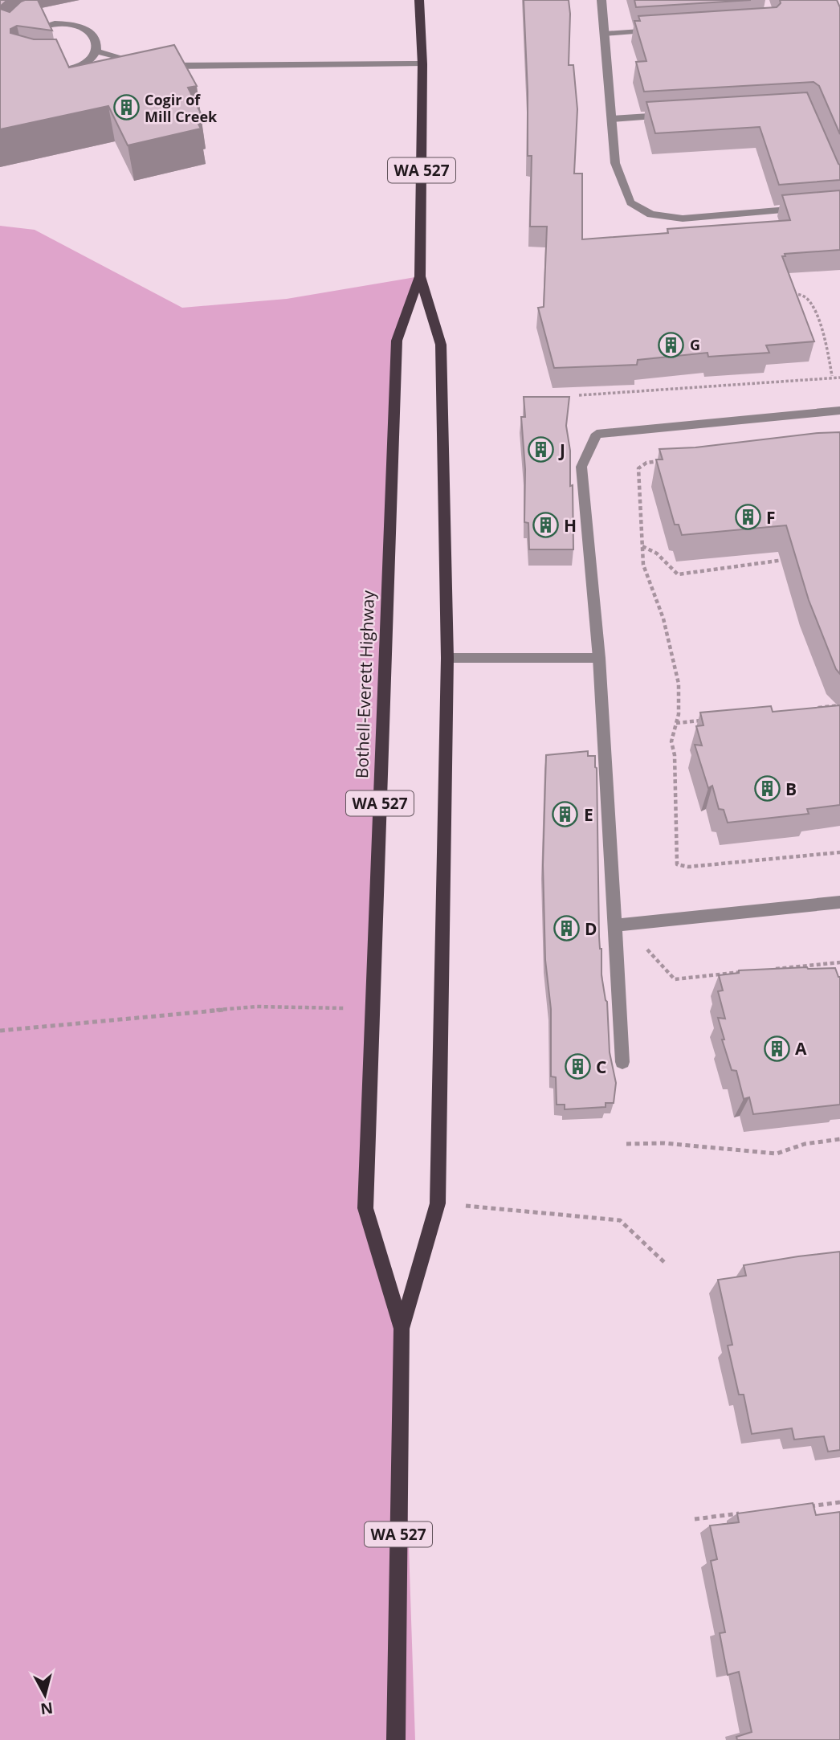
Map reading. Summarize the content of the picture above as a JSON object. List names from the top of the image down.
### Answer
{
  "streets": {
    "main road": ["WA 527", "Bothell-Everett Highway"]
  },
  "places": {
    "building": [
      "Cogir of Mill Creek",
      "G",
      "J",
      "F",
      "H",
      "B",
      "E",
      "D",
      "A",
      "C"
    ]
  },
  "north": "bottom"
}
